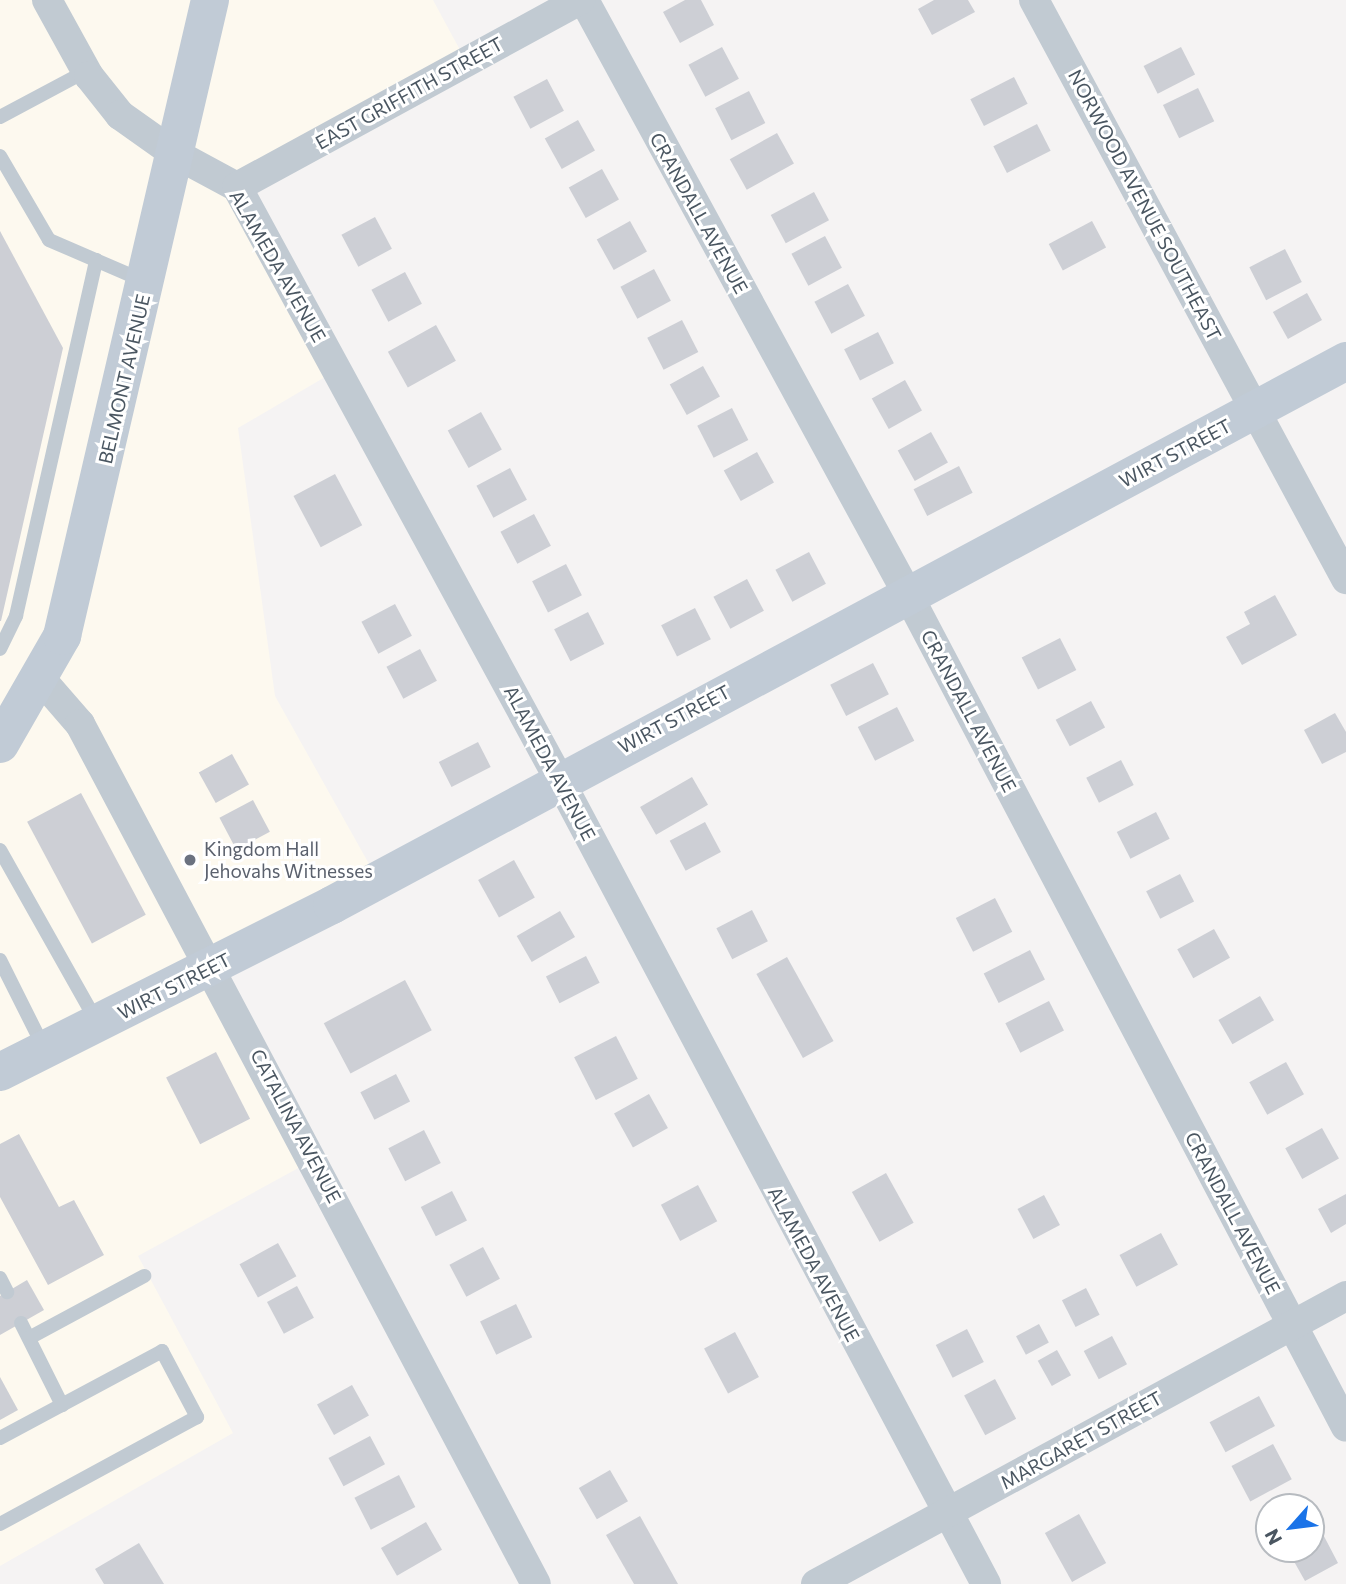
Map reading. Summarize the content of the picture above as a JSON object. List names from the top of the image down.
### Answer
{
  "streets": {
    "main road": ["BELMONT AVENUE", "WIRT STREET"],
    "street": [
      "EAST GRIFFITH STREET",
      "NORWOOD AVENUE SOUTHEAST",
      "CRANDALL AVENUE",
      "ALAMEDA AVENUE",
      "CATALINA AVENUE",
      "MARGARET STREET"
    ]
  },
  "crossings": [
    ["EAST GRIFFITH STREET", "CRANDALL AVENUE"],
    ["EAST GRIFFITH STREET", "ALAMEDA AVENUE"],
    ["NORWOOD AVENUE SOUTHEAST", "WIRT STREET"],
    ["CRANDALL AVENUE", "WIRT STREET"],
    ["CRANDALL AVENUE", "MARGARET STREET"],
    ["ALAMEDA AVENUE", "BELMONT AVENUE"],
    ["ALAMEDA AVENUE", "WIRT STREET"],
    ["ALAMEDA AVENUE", "MARGARET STREET"],
    ["BELMONT AVENUE", "CATALINA AVENUE"],
    ["WIRT STREET", "CATALINA AVENUE"]
  ],
  "places": ["Kingdom Hall Jehovahs Witnesses"],
  "north": "bottom left"
}
